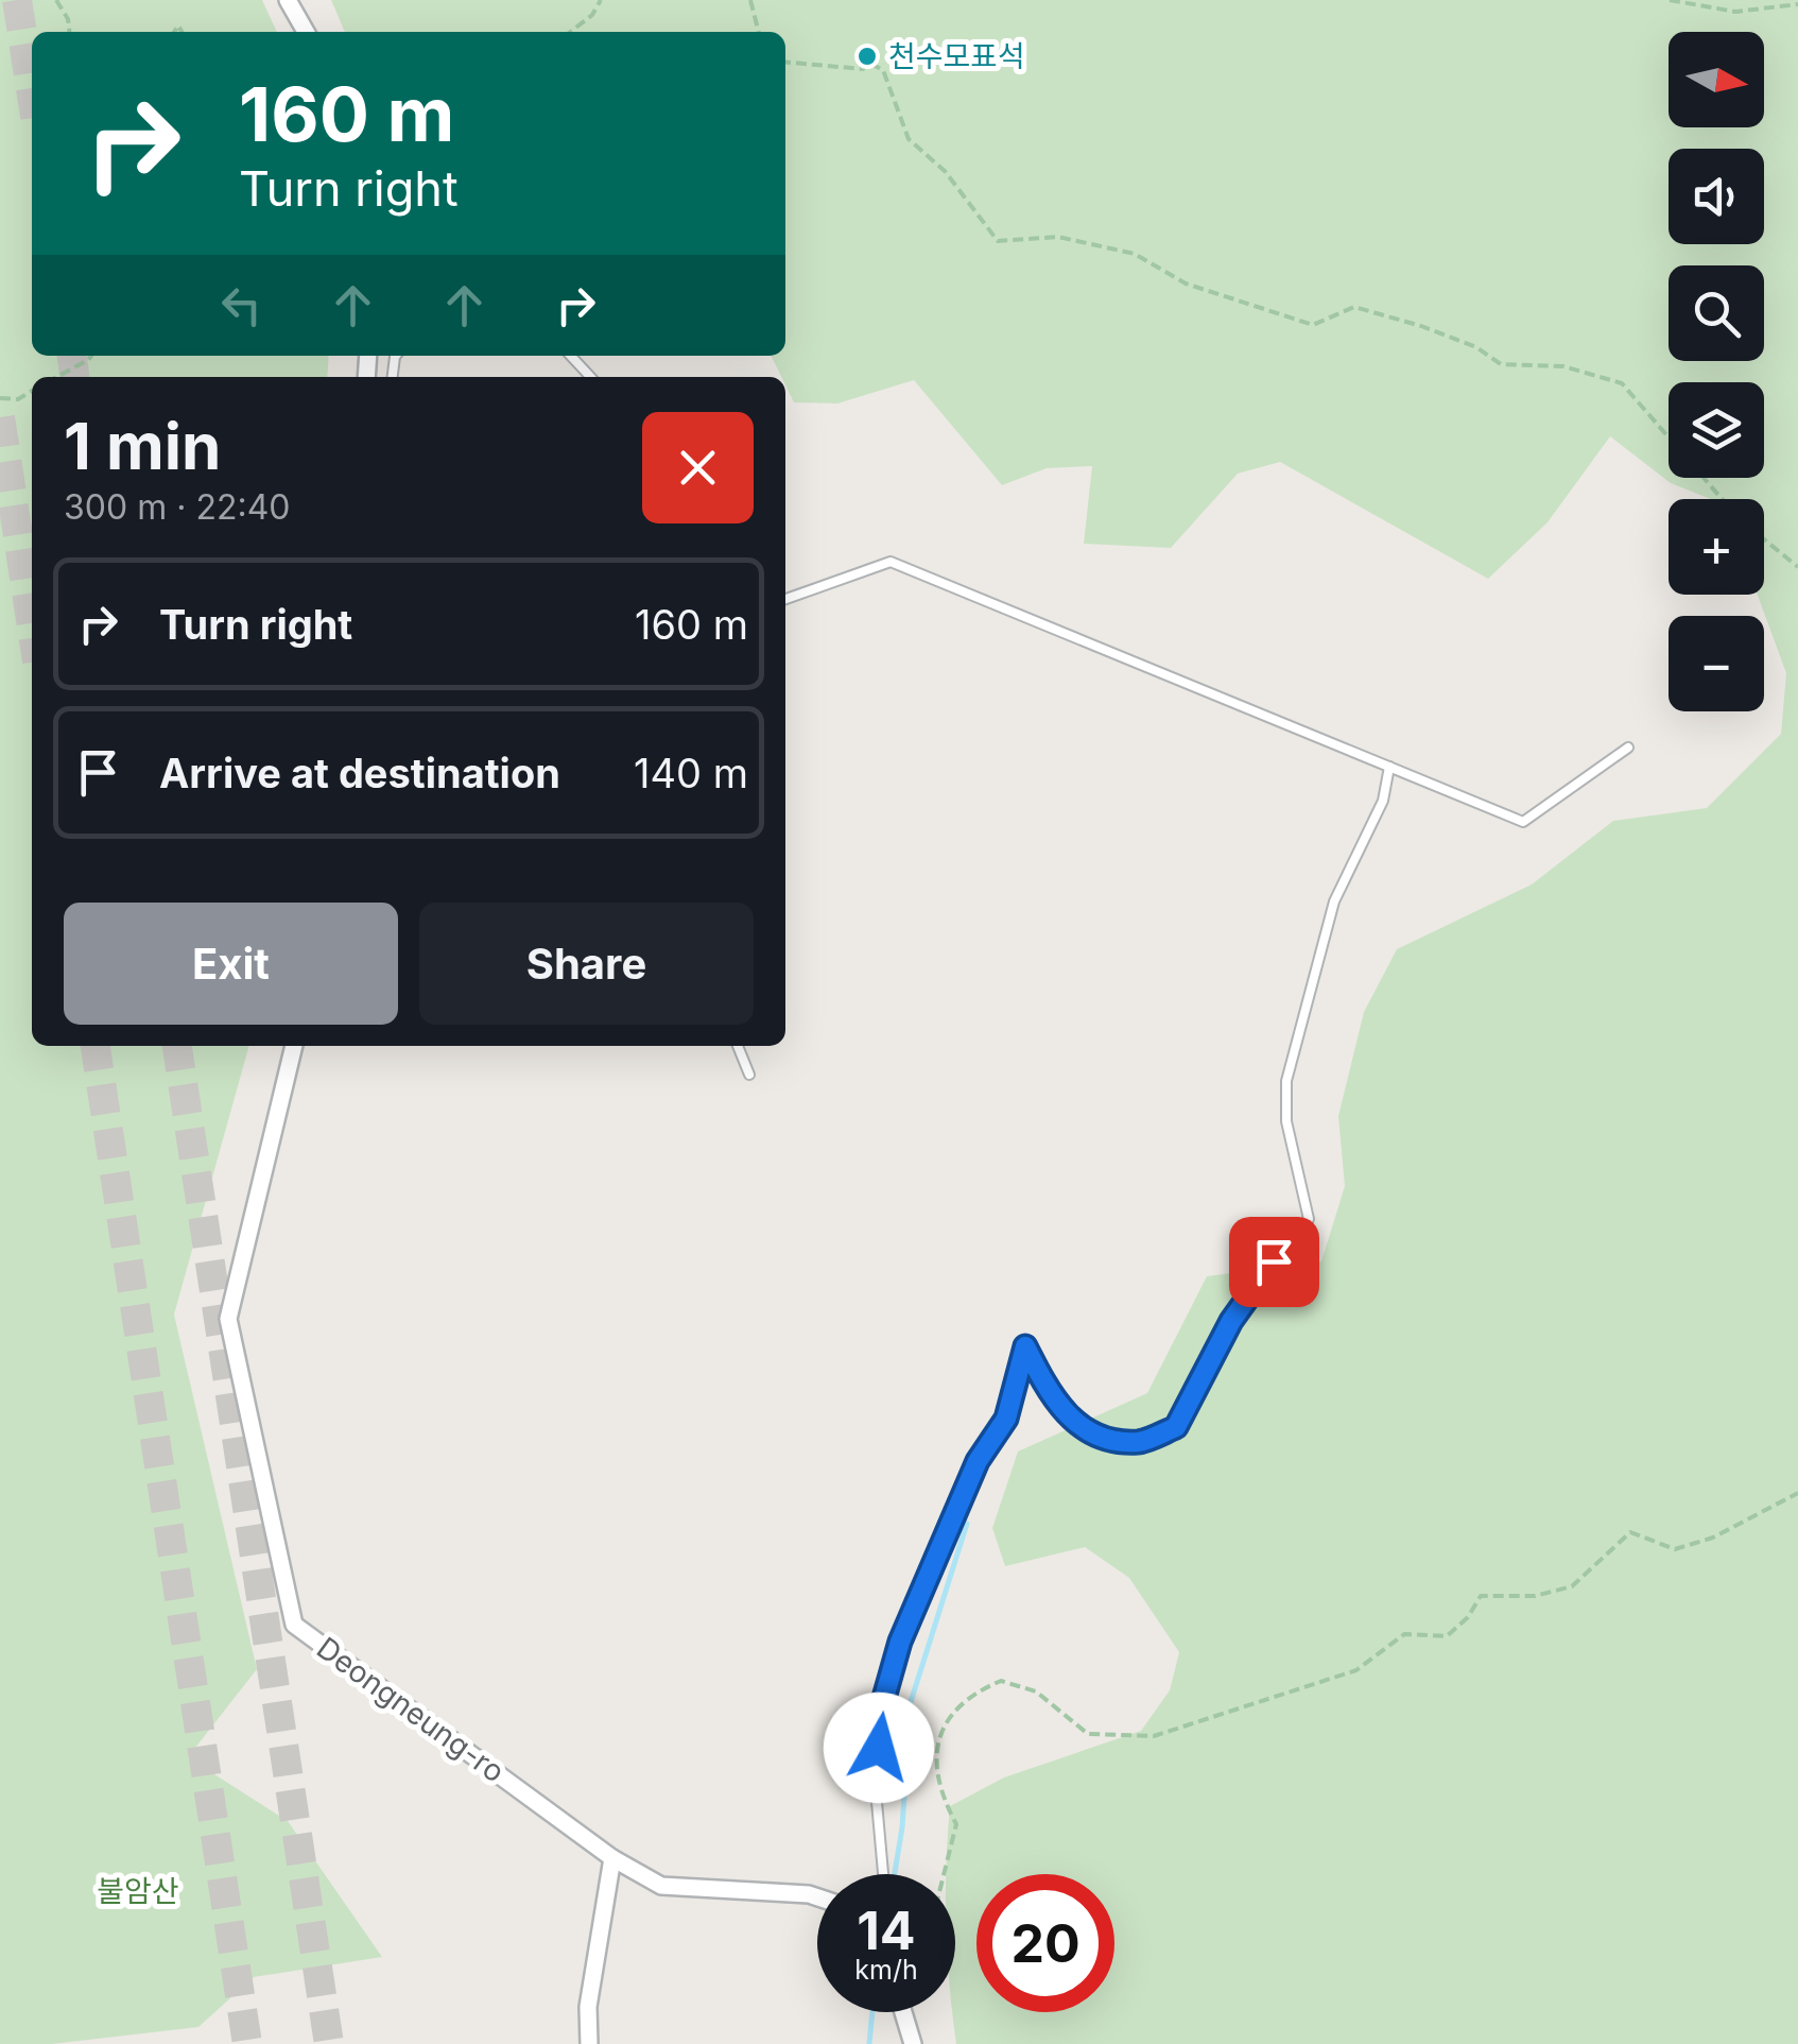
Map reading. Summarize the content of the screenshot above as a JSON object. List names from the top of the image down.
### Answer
{
  "streets": {
    "street": ["Deongneung-ro"]
  },
  "parks": ["불암산"],
  "places": ["천수모표석"],
  "north": "right",
  "page": {
    "map_buttons": ["+", "−"],
    "turn": ["160 m", "Turn right"],
    "heading": ["1 min", "300 m · 22:40"],
    "list": [
      {
        "name": "Turn right",
        "value": "160 m"
      },
      {
        "name": "Arrive at destination",
        "value": "140 m"
      }
    ],
    "buttons": ["Exit", "Share"],
    "speed": "14 km/h",
    "limit": "20"
  }
}
